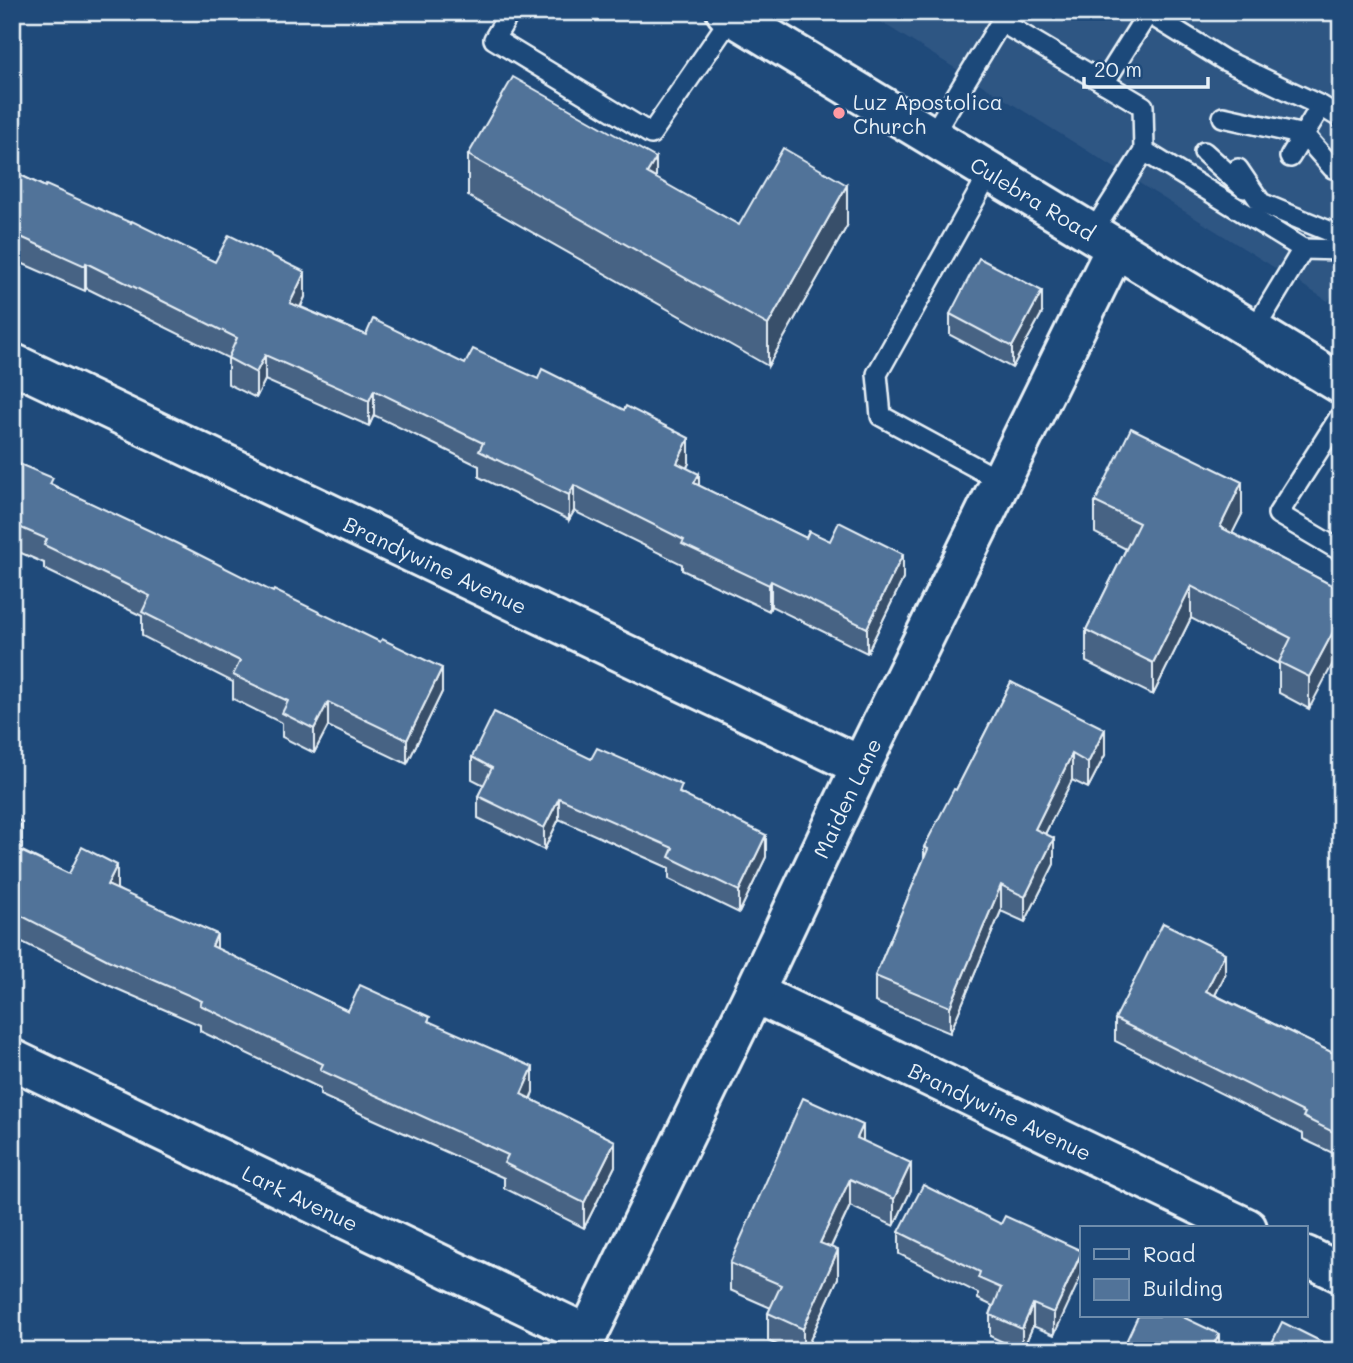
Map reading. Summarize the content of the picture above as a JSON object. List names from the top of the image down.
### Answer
{
  "streets": {
    "street": [
      "Culebra Road",
      "Brandywine Avenue",
      "Maiden Lane",
      "Lark Avenue"
    ]
  },
  "crossings": [
    ["Culebra Road", "Maiden Lane"],
    ["Brandywine Avenue", "Maiden Lane"],
    ["Maiden Lane", "Lark Avenue"]
  ],
  "places": ["Luz Apostolica Church"],
  "legend": ["Road", "Building"],
  "scale_bar": "20 m"
}
